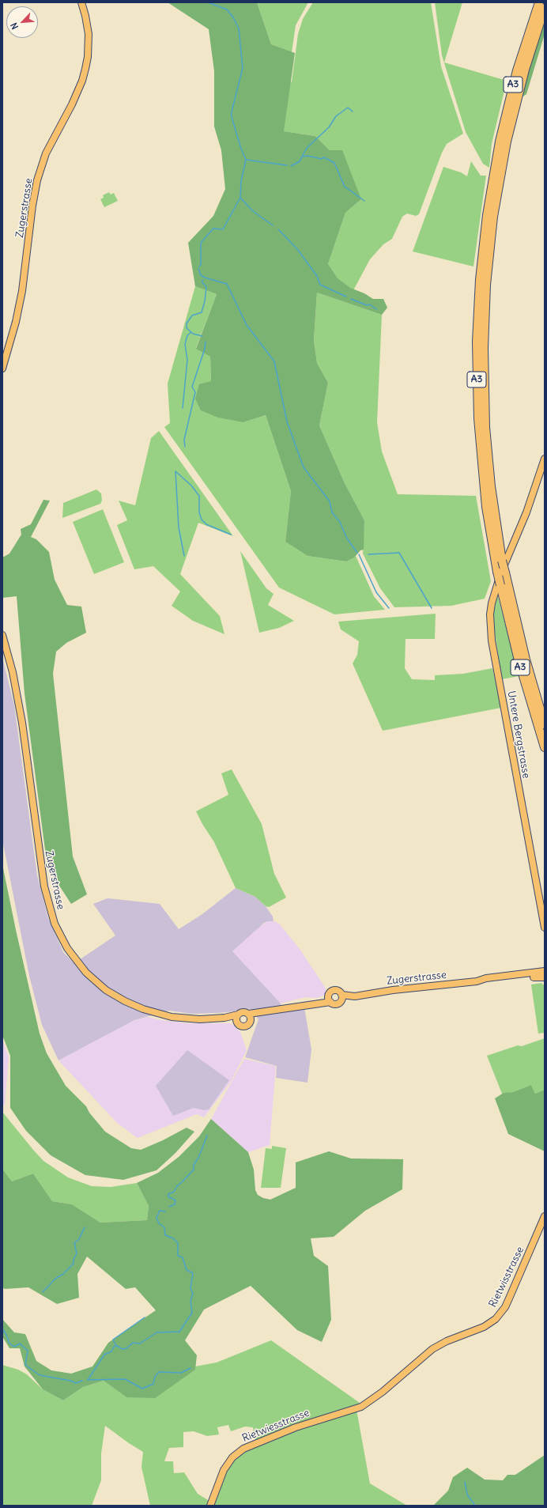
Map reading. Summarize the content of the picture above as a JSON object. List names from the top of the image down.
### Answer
{
  "streets": {
    "highway": ["A3"],
    "main road": [
      "Zugerstrasse",
      "Untere Bergstrasse",
      "Rietwisstrasse",
      "Rietwiesstrasse"
    ]
  },
  "crossings": [
    ["Rietwisstrasse", "Rietwiesstrasse"]
  ],
  "north": "bottom left"
}
